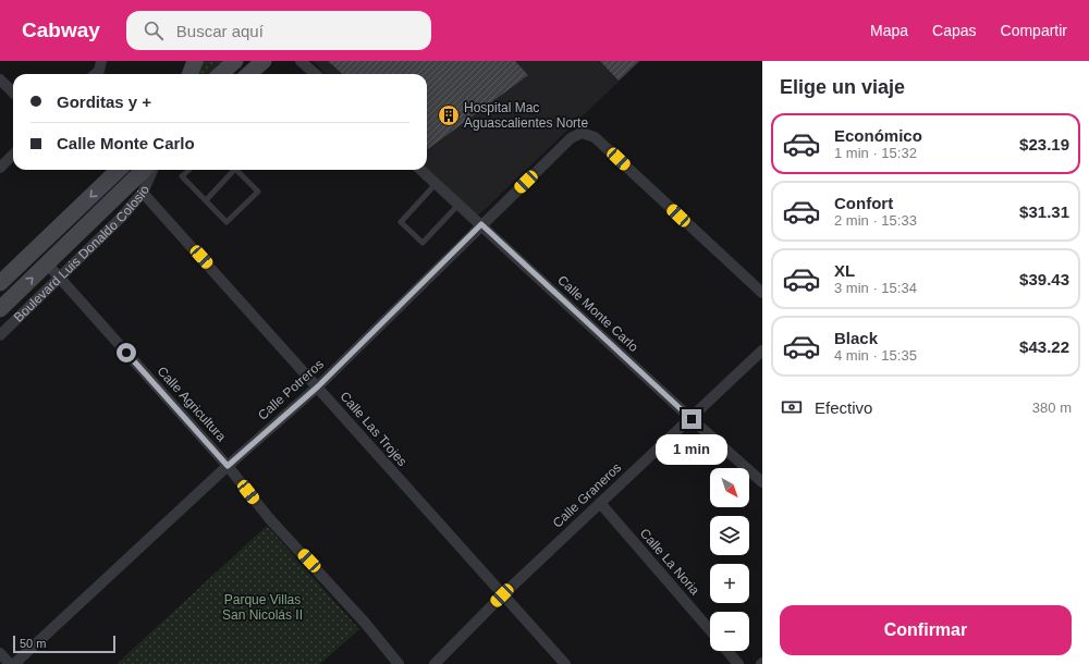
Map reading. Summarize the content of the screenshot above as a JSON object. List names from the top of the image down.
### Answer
{
  "streets": {
    "main road": ["Boulevard Luis Donaldo Colosio"],
    "street": [
      "Calle Monte Carlo",
      "Calle Potreros",
      "Calle Agricultura",
      "Calle Las Trojes",
      "Calle Graneros",
      "Calle La Noria"
    ]
  },
  "crossings": [
    ["Boulevard Luis Donaldo Colosio", "Calle Agricultura"],
    ["Boulevard Luis Donaldo Colosio", "Calle Las Trojes"],
    ["Calle Monte Carlo", "Calle Potreros"],
    ["Calle Monte Carlo", "Calle Graneros"],
    ["Calle Potreros", "Calle Agricultura"],
    ["Calle Potreros", "Calle Las Trojes"],
    ["Calle Las Trojes", "Calle Graneros"],
    ["Calle Graneros", "Calle La Noria"]
  ],
  "parks": ["Parque Villas San Nicolás II"],
  "places": {
    "building": ["Hospital Mac Aguascalientes Norte"]
  },
  "scale_bar": "50 m",
  "north": "bottom right",
  "page": {
    "header": "Cabway",
    "search": "Buscar aquí",
    "nav": ["Mapa", "Capas", "Compartir"],
    "heading": "Elige un viaje",
    "banner": ["Gorditas y +", "Calle Monte Carlo"],
    "list": [
      {
        "name": "Económico",
        "note": "1 min · 15:32",
        "value": "$23.19"
      },
      {
        "name": "Confort",
        "note": "2 min · 15:33",
        "value": "$31.31"
      },
      {
        "name": "XL",
        "note": "3 min · 15:34",
        "value": "$39.43"
      },
      {
        "name": "Black",
        "note": "4 min · 15:35",
        "value": "$43.22"
      }
    ],
    "pay": ["Efectivo", "380 m"],
    "bubble": "1 min",
    "map_buttons": ["+", "−"],
    "buttons": "Confirmar",
    "scale": "50 m"
  }
}
